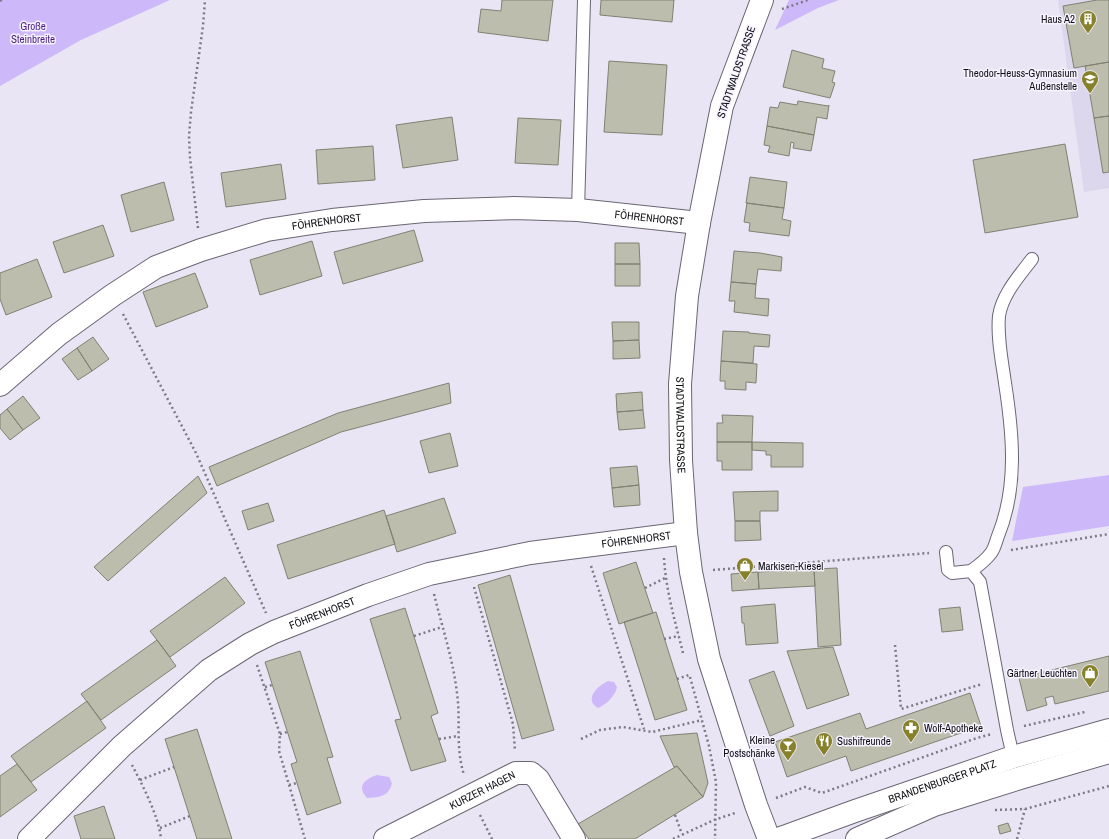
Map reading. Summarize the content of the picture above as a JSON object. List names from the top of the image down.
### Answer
{
  "streets": {
    "street": [
      "STADTWALDSTRASSE",
      "FÖHRENHORST",
      "BRANDENBURGER PLATZ",
      "KURZER HAGEN"
    ]
  },
  "crossings": [
    ["STADTWALDSTRASSE", "FÖHRENHORST"]
  ],
  "parks": ["Große Steinbreite"],
  "places": {
    "building": ["Haus A2"],
    "school or university": ["Theodor-Heuss-Gymnasium Außenstelle"],
    "shop": ["Markisen-Kiesel", "Gärtner Leuchten"],
    "pharmacy": ["Wolf-Apotheke"],
    "restaurant": ["Sushifreunde"],
    "bar": ["Kleine Postschänke"]
  }
}
